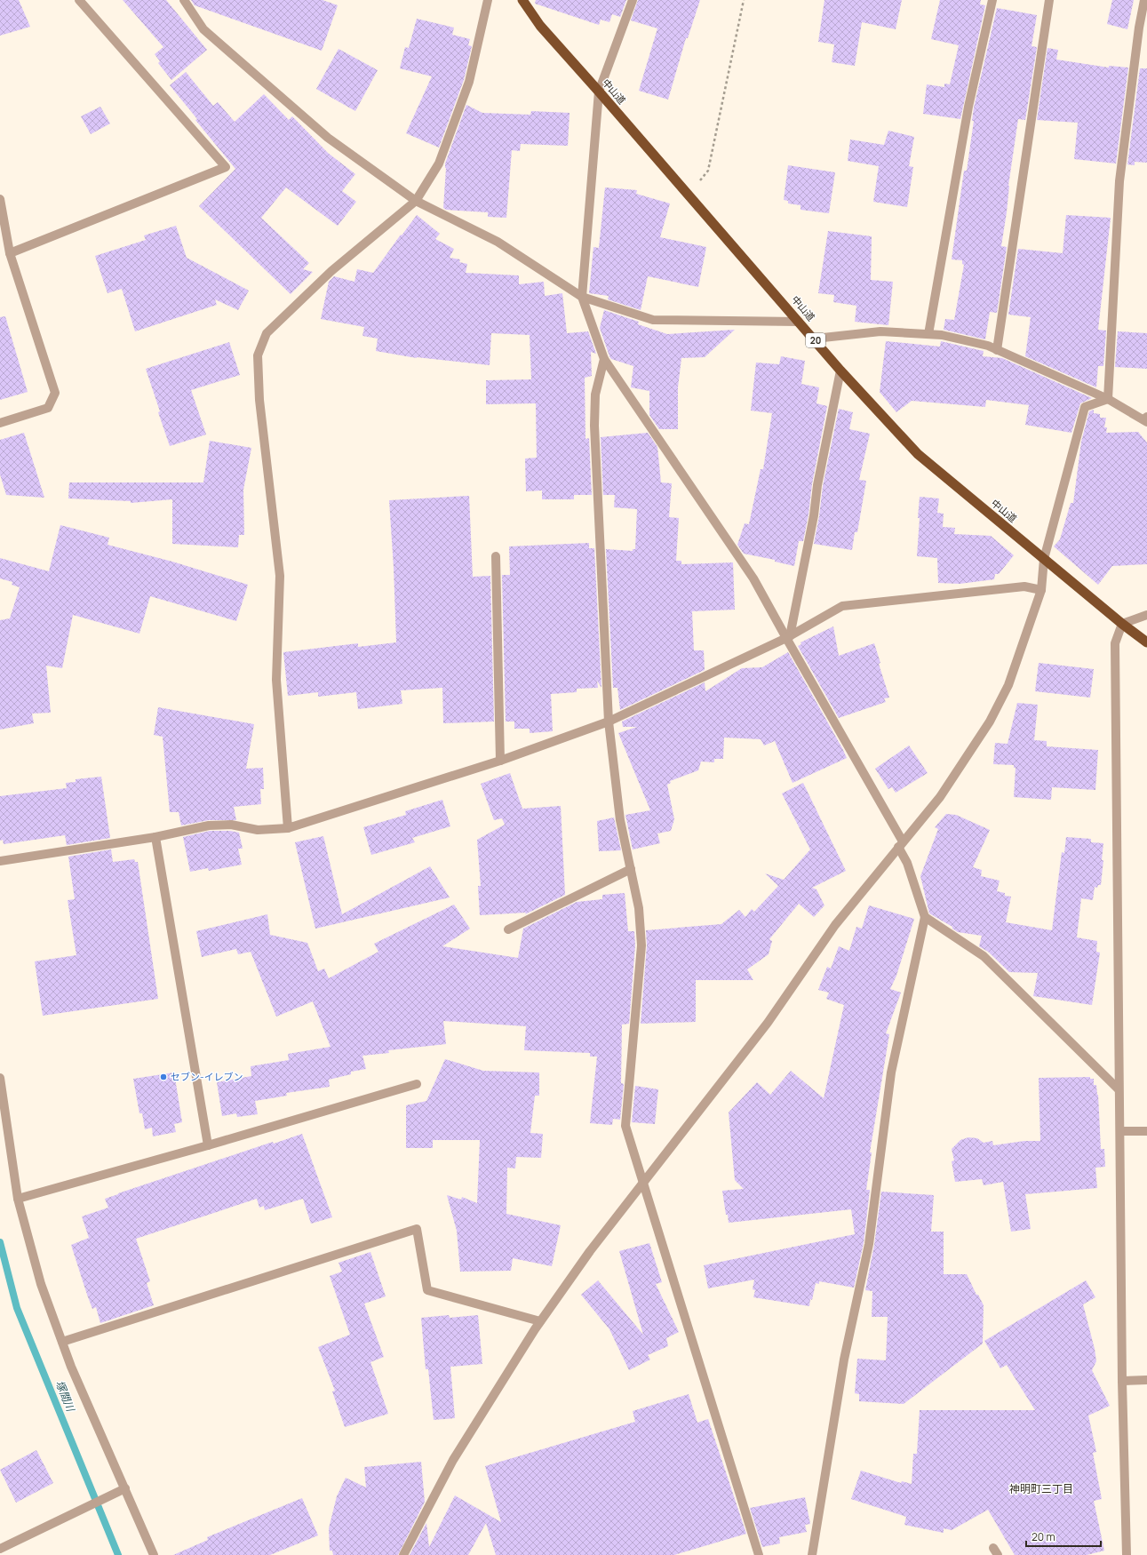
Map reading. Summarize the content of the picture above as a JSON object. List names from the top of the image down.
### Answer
{
  "streets": {
    "highway": ["中山道", "20"]
  },
  "districts": ["神明町三丁目"],
  "water": ["塚間川"],
  "places": ["セブン-イレブン"],
  "scale_bar": "20 m"
}
